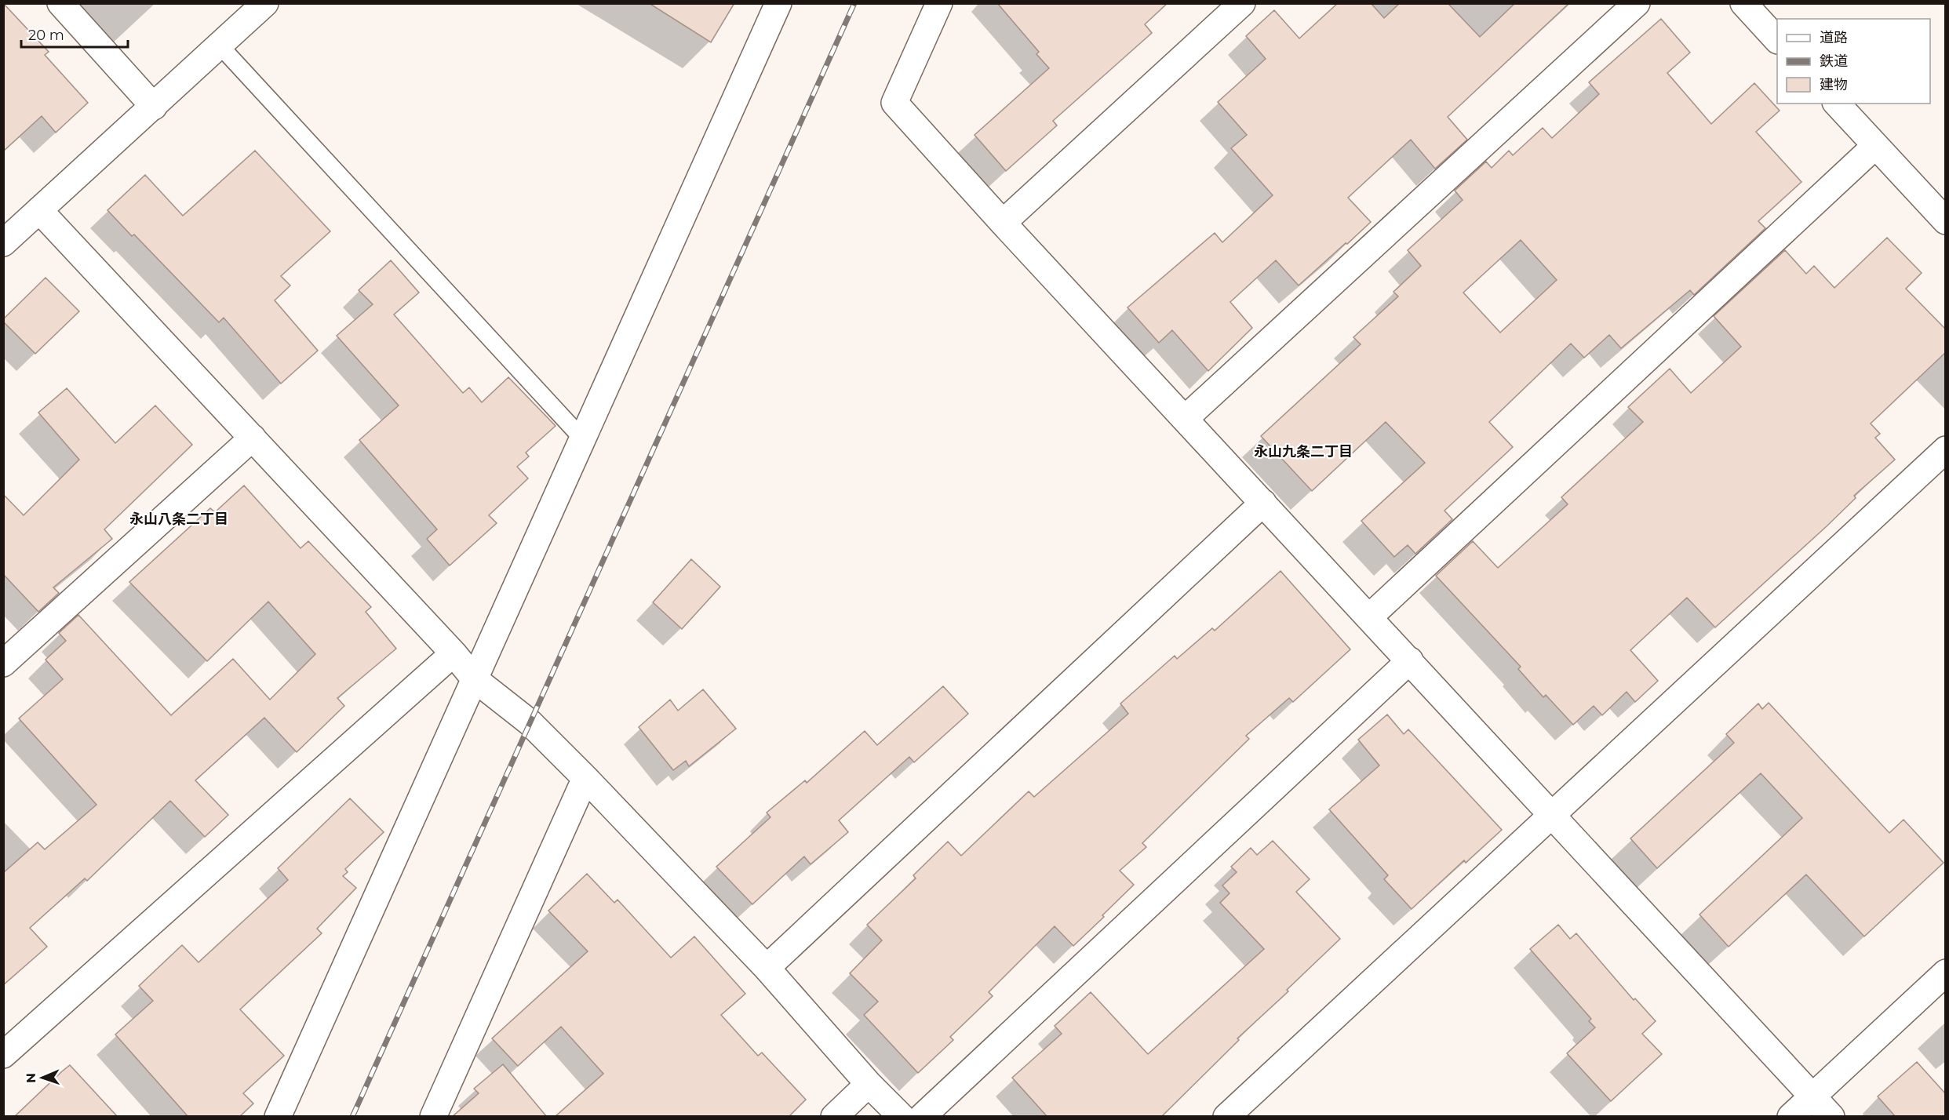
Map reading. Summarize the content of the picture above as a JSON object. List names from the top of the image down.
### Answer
{
  "districts": ["永山九条二丁目", "永山八条二丁目"],
  "legend": ["道路", "鉄道", "建物"],
  "scale_bar": "20 m",
  "north": "left"
}
